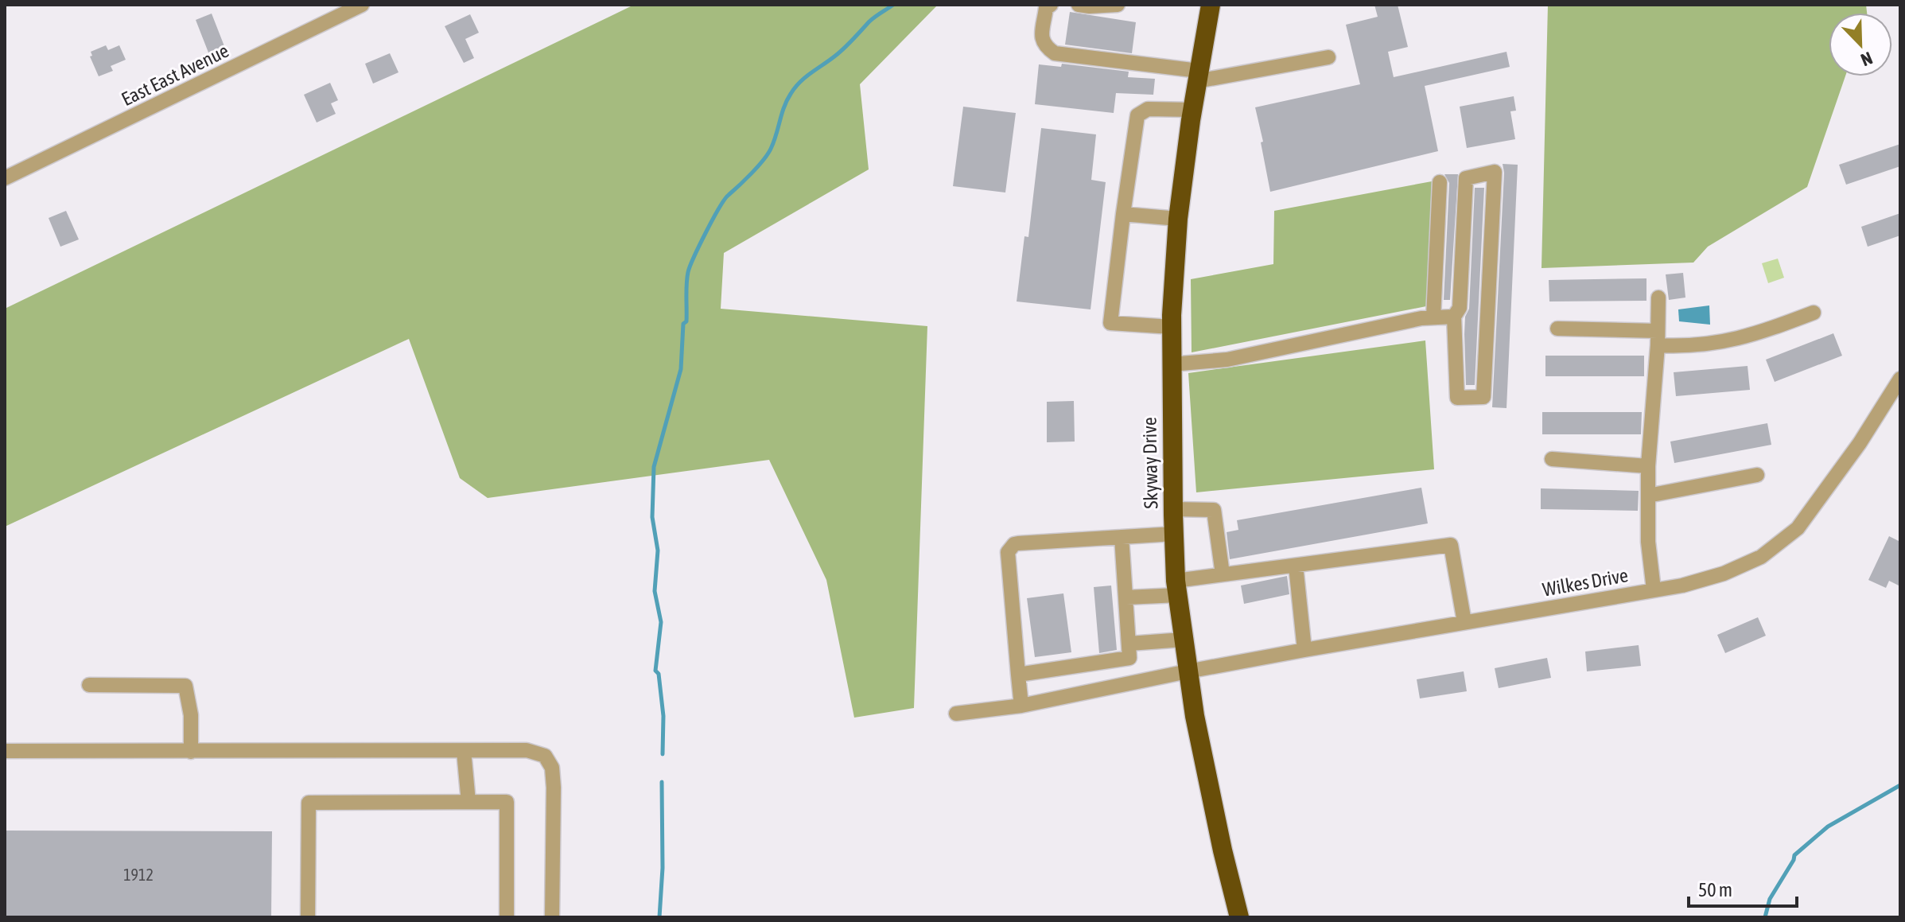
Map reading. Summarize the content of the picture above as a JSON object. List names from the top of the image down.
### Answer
{
  "streets": {
    "highway": ["Skyway Drive"],
    "street": ["East East Avenue", "Wilkes Drive"]
  },
  "crossings": [
    ["Skyway Drive", "Wilkes Drive"]
  ],
  "house_numbers": ["1912"],
  "scale_bar": "50 m",
  "north": "bottom right"
}
